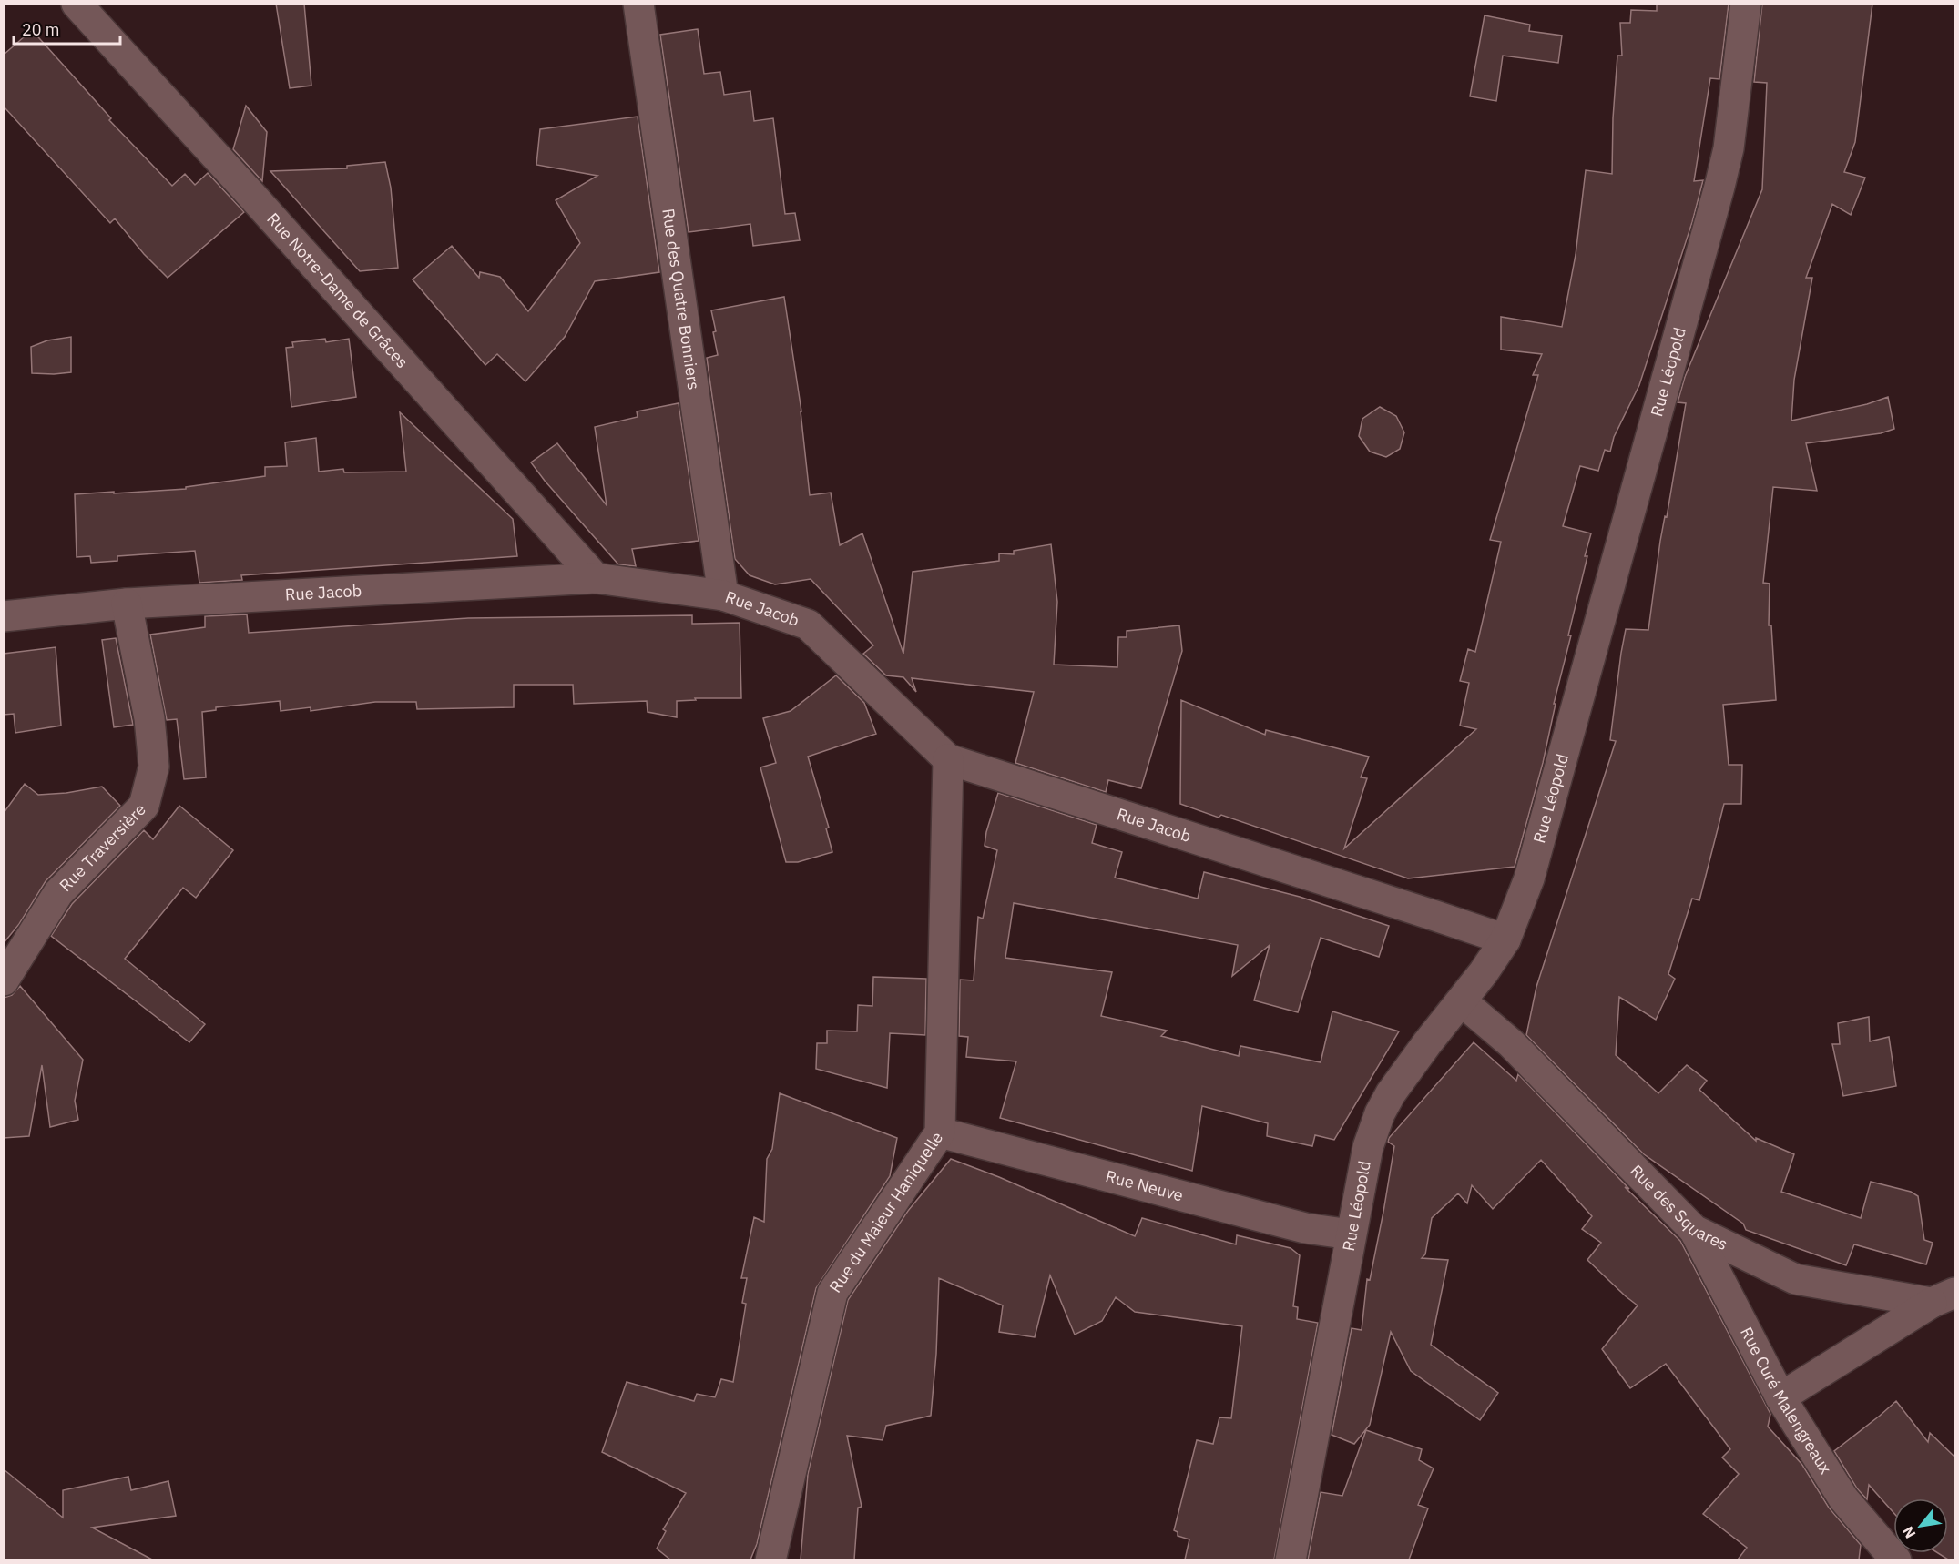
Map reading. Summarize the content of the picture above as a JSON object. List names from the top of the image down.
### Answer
{
  "streets": {
    "street": [
      "Rue Notre-Dame de Grâces",
      "Rue des Quatre Bonniers",
      "Rue Léopold",
      "Rue Jacob",
      "Rue Traversière",
      "Rue Neuve",
      "Rue des Squares",
      "Rue du Maieur Haniquelle",
      "Rue Curé Malengreaux"
    ]
  },
  "crossings": [
    ["Rue Notre-Dame de Grâces", "Rue Jacob"],
    ["Rue des Quatre Bonniers", "Rue Jacob"],
    ["Rue Léopold", "Rue Jacob"],
    ["Rue Léopold", "Rue Neuve"],
    ["Rue Léopold", "Rue des Squares"],
    ["Rue Jacob", "Rue Traversière"],
    ["Rue Jacob", "Rue du Maieur Haniquelle"],
    ["Rue Neuve", "Rue du Maieur Haniquelle"],
    ["Rue des Squares", "Rue Curé Malengreaux"]
  ],
  "scale_bar": "20 m",
  "north": "bottom left"
}
